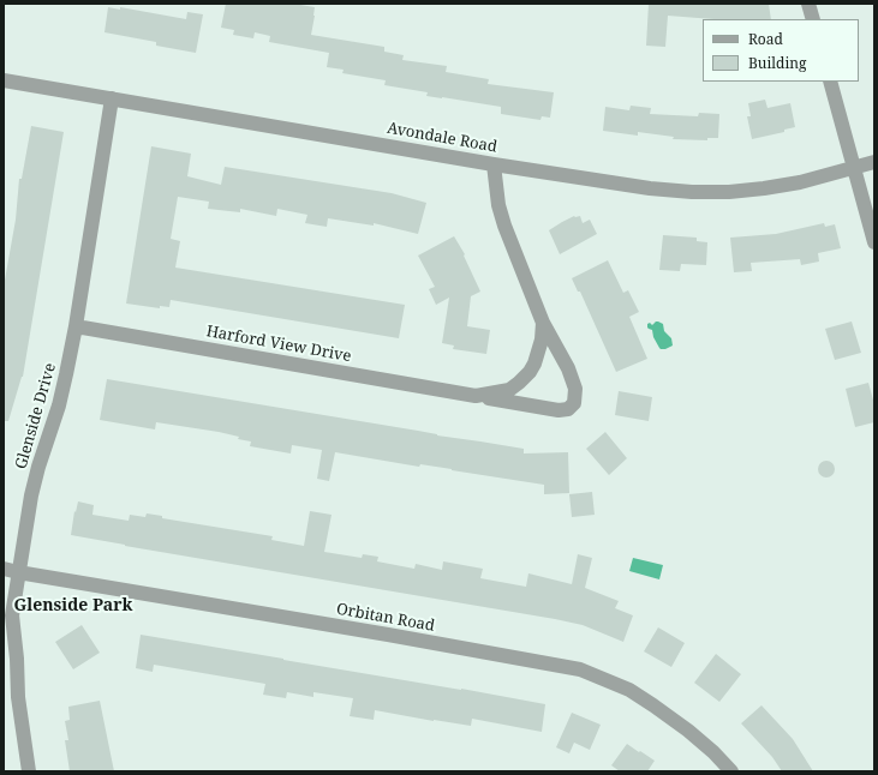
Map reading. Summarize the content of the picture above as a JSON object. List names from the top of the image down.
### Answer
{
  "streets": {
    "street": [
      "Avondale Road",
      "Harford View Drive",
      "Glenside Drive",
      "Orbitan Road"
    ]
  },
  "crossings": [
    ["Avondale Road", "Harford View Drive"],
    ["Avondale Road", "Glenside Drive"],
    ["Harford View Drive", "Glenside Drive"],
    ["Glenside Drive", "Orbitan Road"]
  ],
  "districts": ["Glenside Park"],
  "legend": ["Road", "Building"]
}
